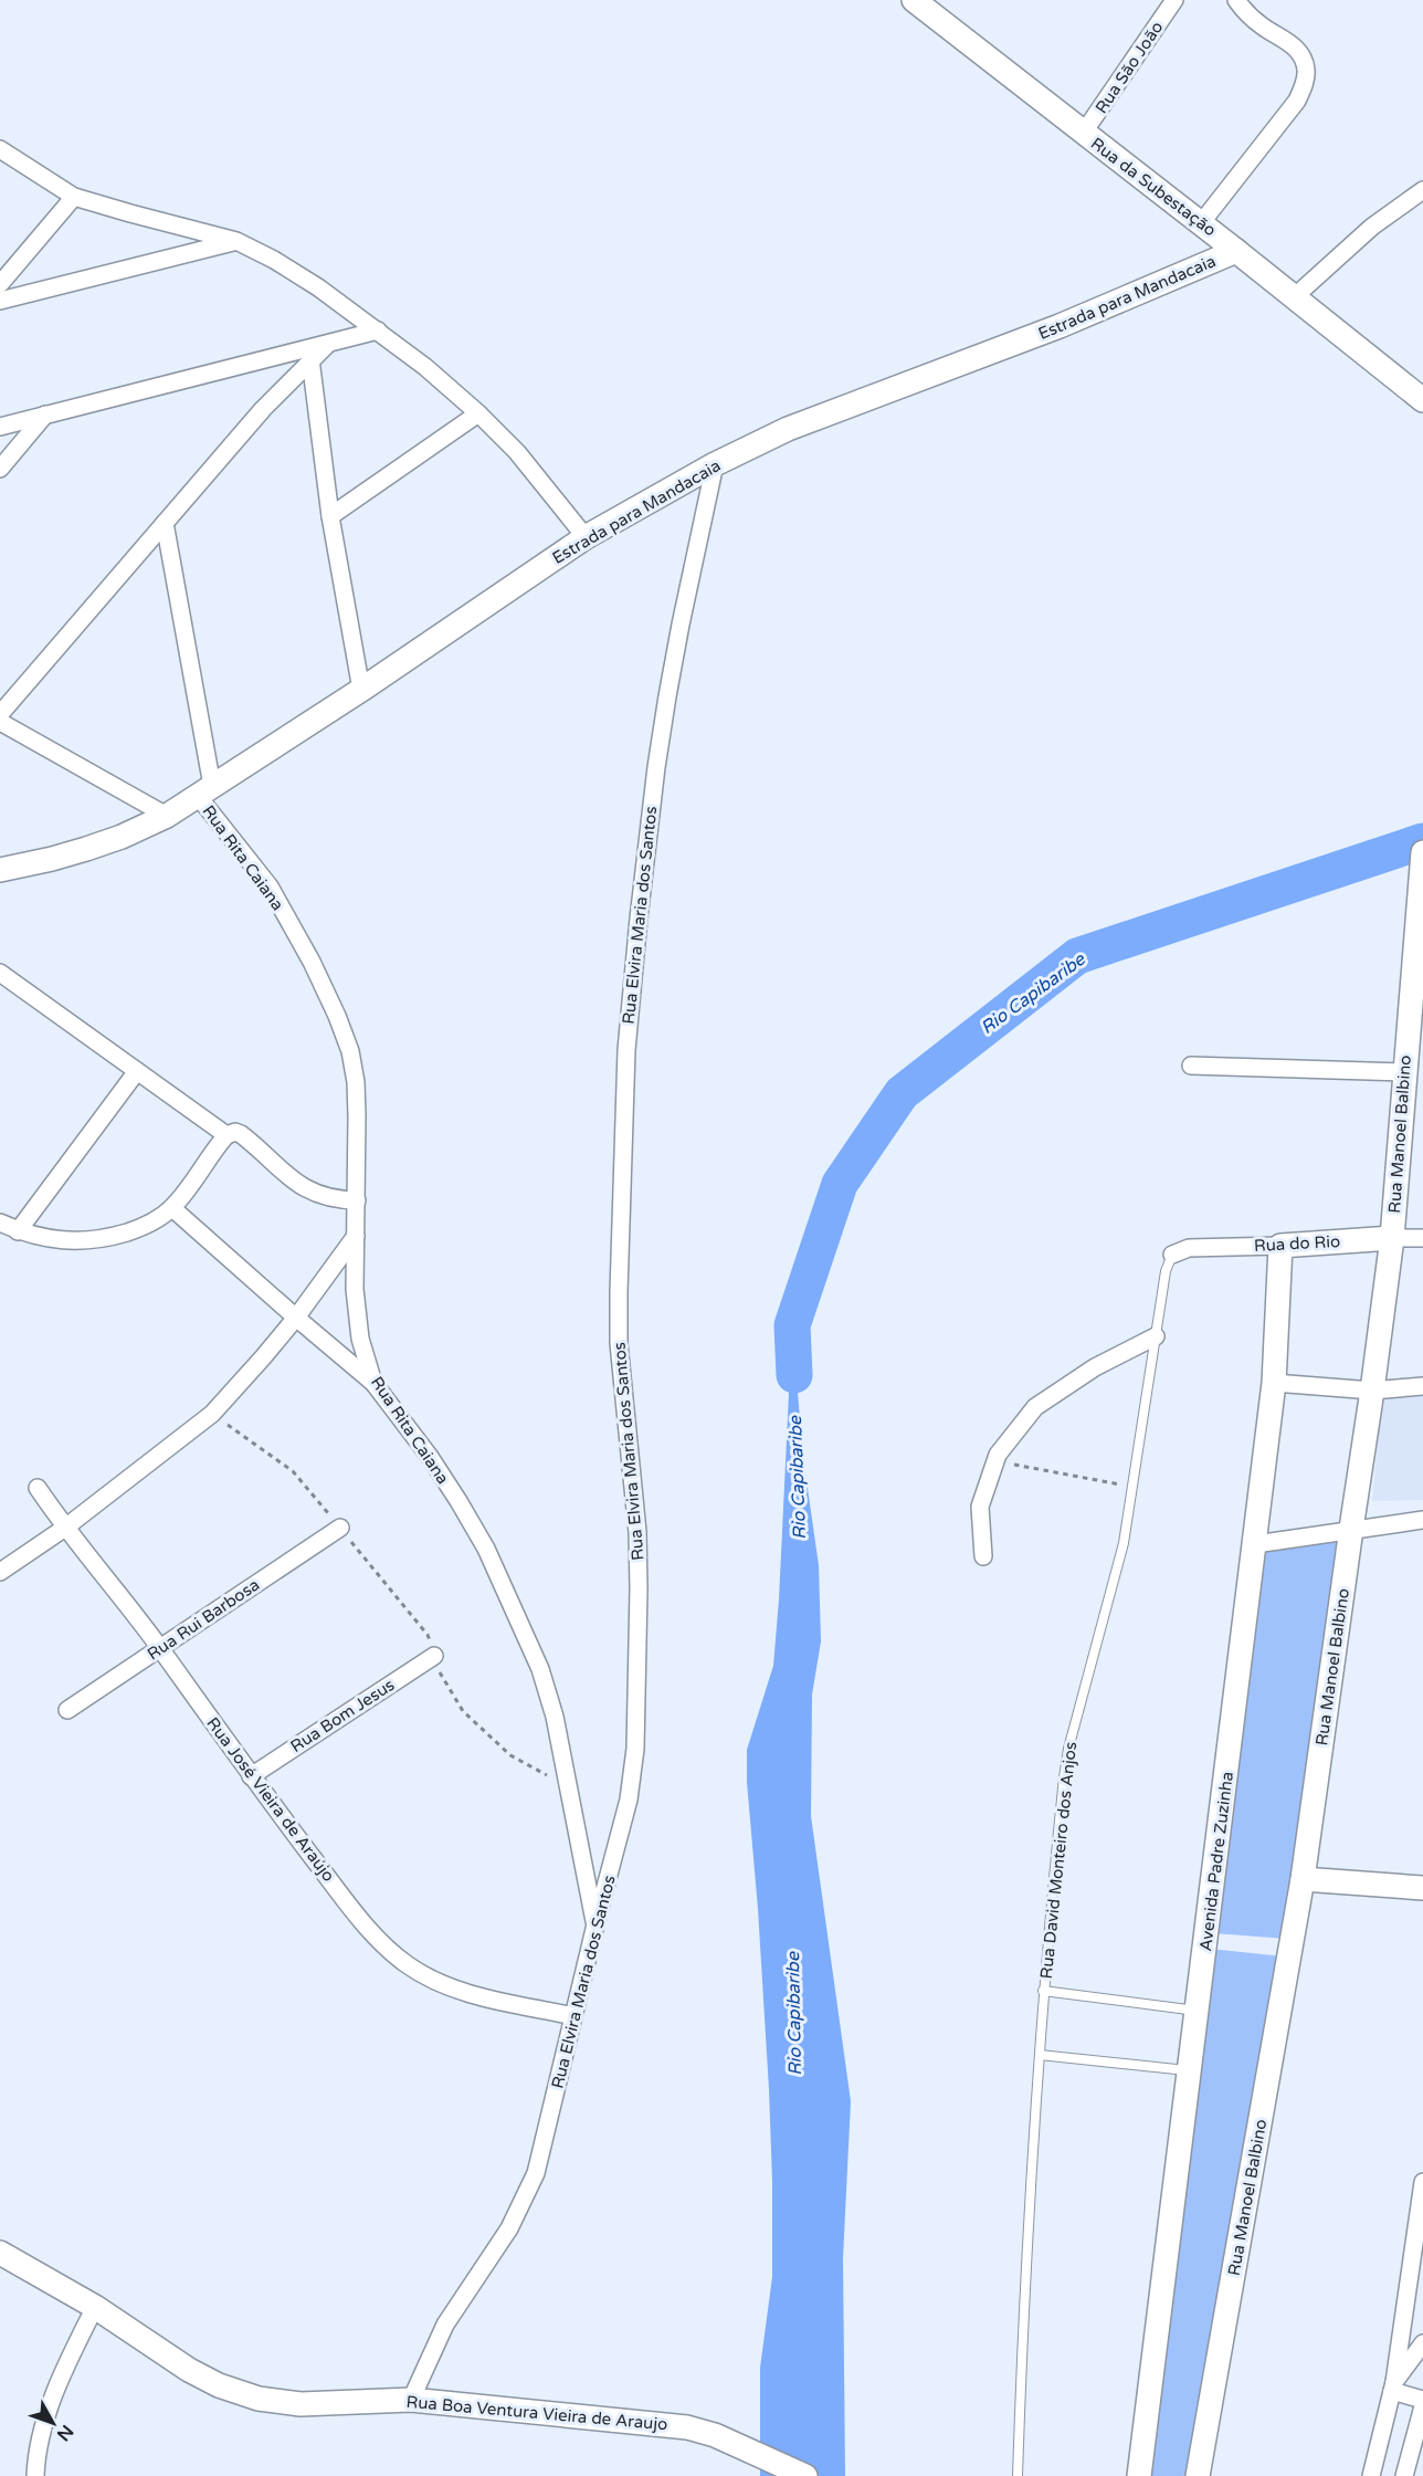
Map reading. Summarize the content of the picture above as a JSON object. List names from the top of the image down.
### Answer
{
  "streets": {
    "street": [
      "Rua São João",
      "Rua da Subestação",
      "Estrada para Mandacaia",
      "Rua Rita Caiana",
      "Rua Elvira Maria dos Santos",
      "Rua Manoel Balbino",
      "Rua do Rio",
      "Rua Rui Barbosa",
      "Rua Bom Jesus",
      "Rua José Vieira de Araújo",
      "Avenida Padre Zuzinha",
      "Rua Boa Ventura Vieira de Araujo"
    ],
    "lane": ["Rua David Monteiro dos Anjos"]
  },
  "crossings": [
    ["Rua São João", "Rua da Subestação"],
    ["Rua da Subestação", "Estrada para Mandacaia"],
    ["Estrada para Mandacaia", "Rua Rita Caiana"],
    ["Estrada para Mandacaia", "Rua Elvira Maria dos Santos"],
    ["Rua Rita Caiana", "Rua Elvira Maria dos Santos"],
    ["Rua Elvira Maria dos Santos", "Rua José Vieira de Araújo"],
    ["Rua Elvira Maria dos Santos", "Rua Boa Ventura Vieira de Araujo"],
    ["Rua Manoel Balbino", "Rua do Rio"],
    ["Rua do Rio", "Rua David Monteiro dos Anjos"],
    ["Rua do Rio", "Avenida Padre Zuzinha"],
    ["Rua Rui Barbosa", "Rua José Vieira de Araújo"],
    ["Rua Bom Jesus", "Rua José Vieira de Araújo"]
  ],
  "water": ["Rio Capibaribe"],
  "north": "bottom right"
}
